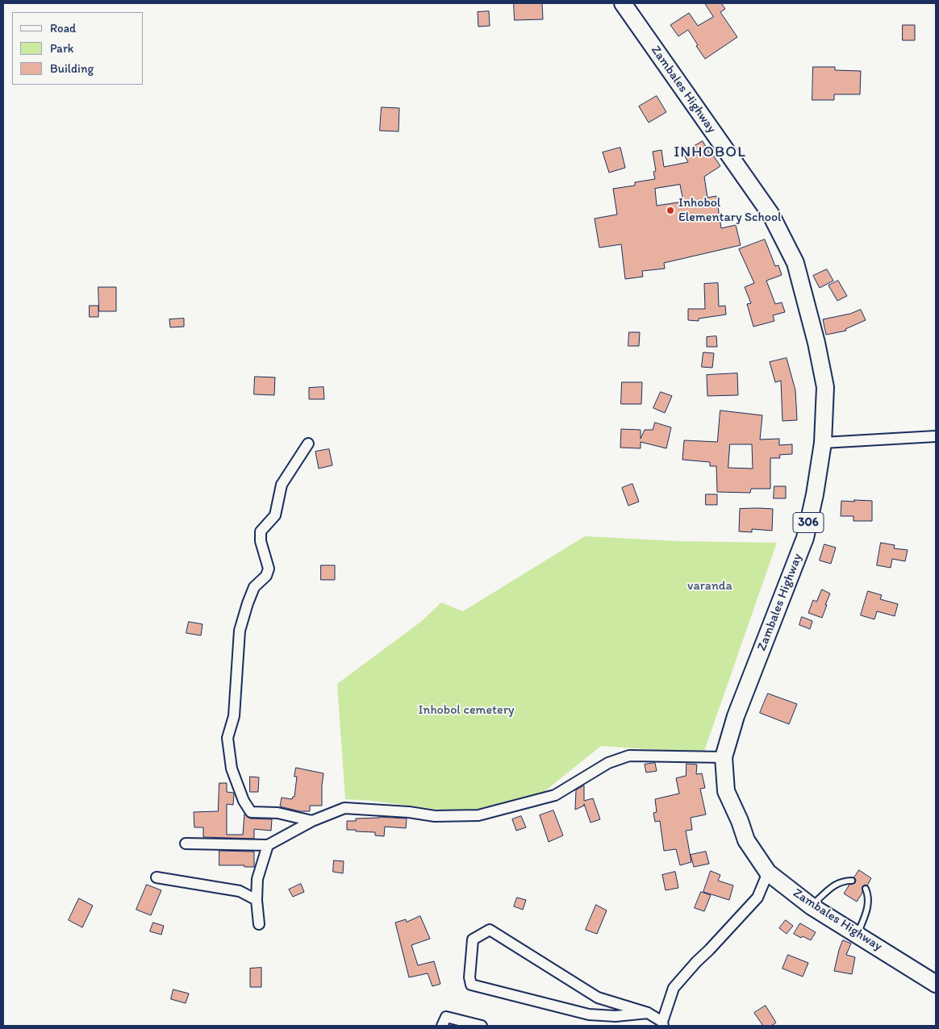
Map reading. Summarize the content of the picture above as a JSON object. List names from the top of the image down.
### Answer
{
  "streets": {
    "main road": ["Zambales Highway", "306"]
  },
  "districts": ["INHOBOL"],
  "parks": ["varanda", "Inhobol cemetery"],
  "places": ["Inhobol Elementary School"],
  "legend": ["Road", "Park", "Building"]
}
